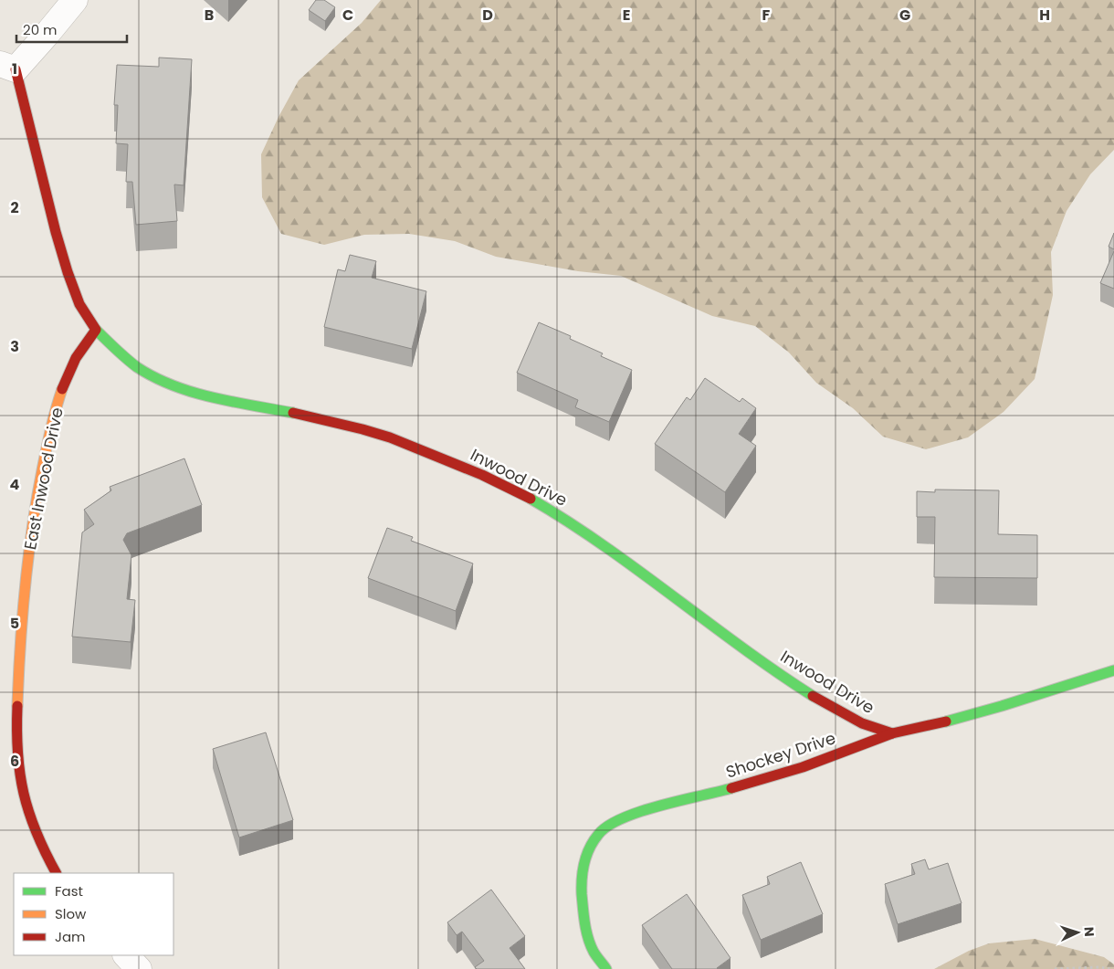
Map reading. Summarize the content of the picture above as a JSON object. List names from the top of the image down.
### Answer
{
  "streets": {
    "street": ["Inwood Drive", "East Inwood Drive", "Shockey Drive"]
  },
  "crossings": [
    ["Inwood Drive", "East Inwood Drive"],
    ["Inwood Drive", "Shockey Drive"]
  ],
  "legend": ["Fast", "Slow", "Jam"],
  "scale_bar": "20 m",
  "north": "right",
  "grid": {
    "columns": [
      "B",
      "C",
      "D",
      "E",
      "F",
      "G",
      "H"
    ],
    "rows": [
      "1",
      "2",
      "3",
      "4",
      "5",
      "6"
    ]
  }
}
